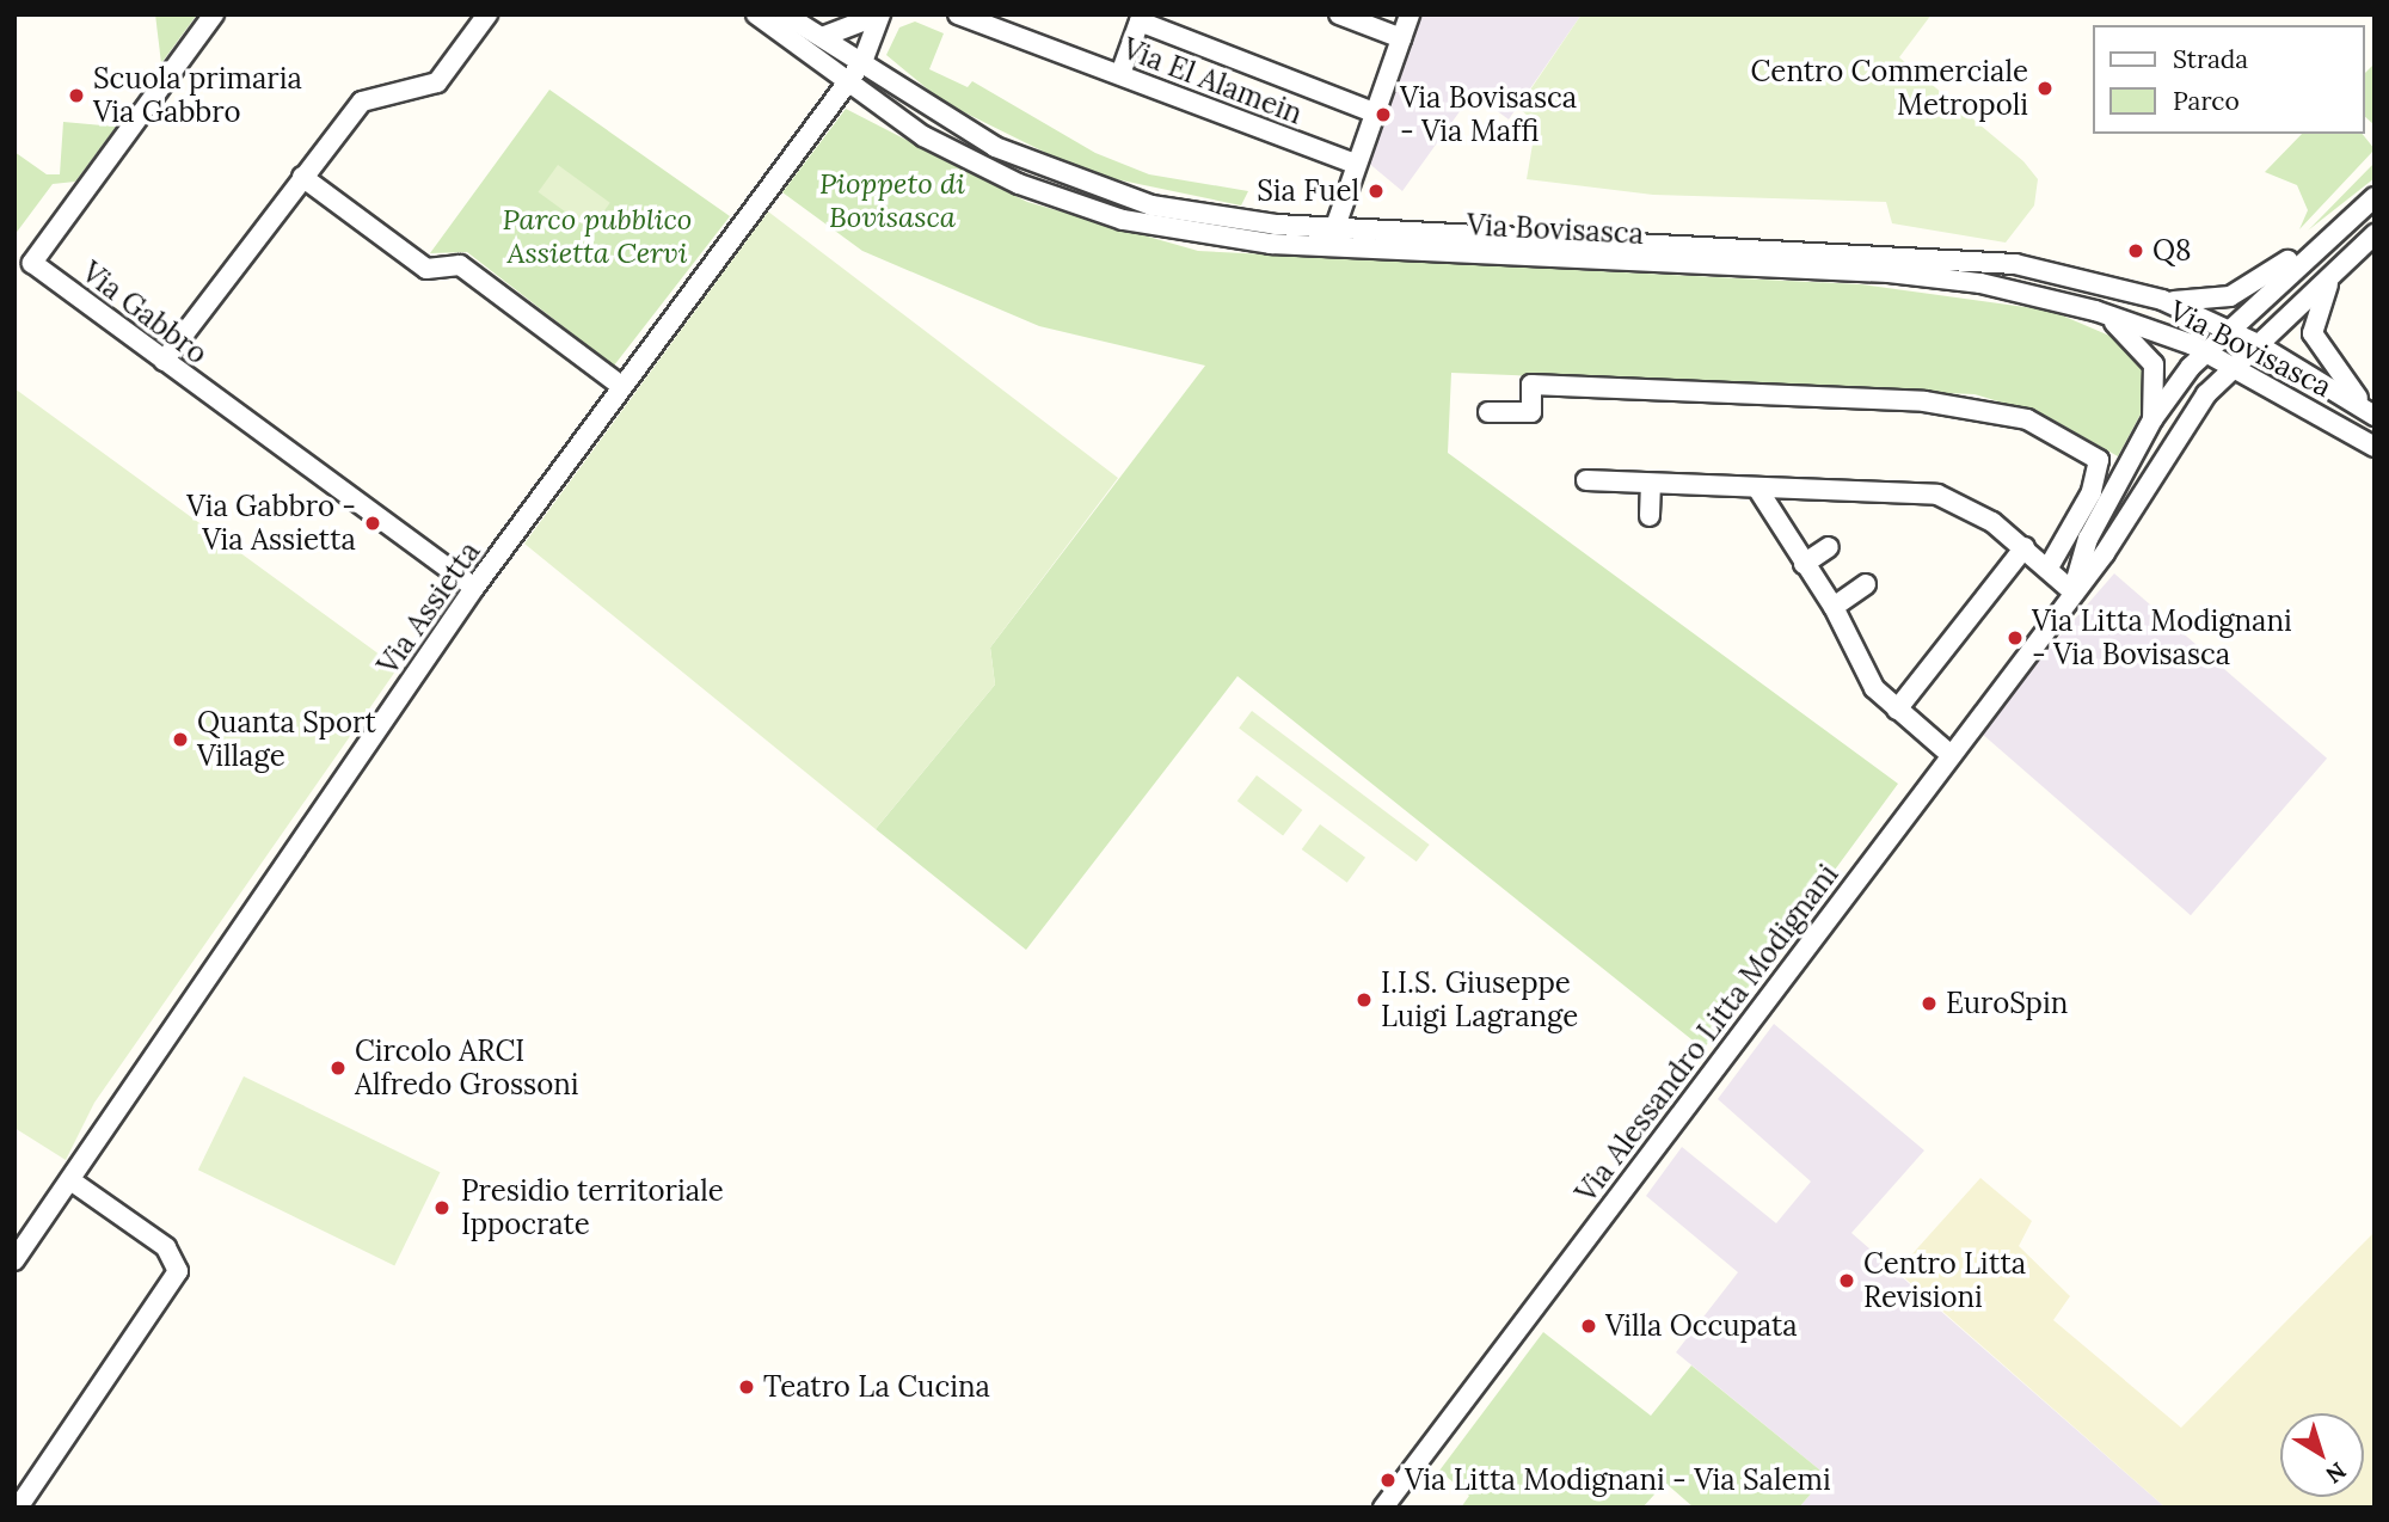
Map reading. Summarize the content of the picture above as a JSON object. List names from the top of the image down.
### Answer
{
  "streets": {
    "street": [
      "Via El Alamein",
      "Via Bovisasca",
      "Via Gabbro",
      "Via Assietta",
      "Via Alessandro Litta Modignani"
    ]
  },
  "crossings": [
    ["Via Bovisasca", "Via Assietta"],
    ["Via Bovisasca", "Via Alessandro Litta Modignani"],
    ["Via Gabbro", "Via Assietta"]
  ],
  "parks": ["Pioppeto di Bovisasca", "Parco pubblico Assietta Cervi"],
  "places": [
    "Centro Commerciale Metropoli",
    "Scuola primaria Via Gabbro",
    "Via Bovisasca - Via Maffi",
    "Sia Fuel",
    "Q8",
    "Via Gabbro - Via Assietta",
    "Via Litta Modignani - Via Bovisasca",
    "Quanta Sport Village",
    "I.I.S. Giuseppe Luigi Lagrange",
    "EuroSpin",
    "Circolo ARCI Alfredo Grossoni",
    "Presidio territoriale Ippocrate",
    "Centro Litta Revisioni",
    "Villa Occupata",
    "Teatro La Cucina",
    "Via Litta Modignani - Via Salemi"
  ],
  "legend": ["Strada", "Parco"],
  "north": "bottom right"
}
